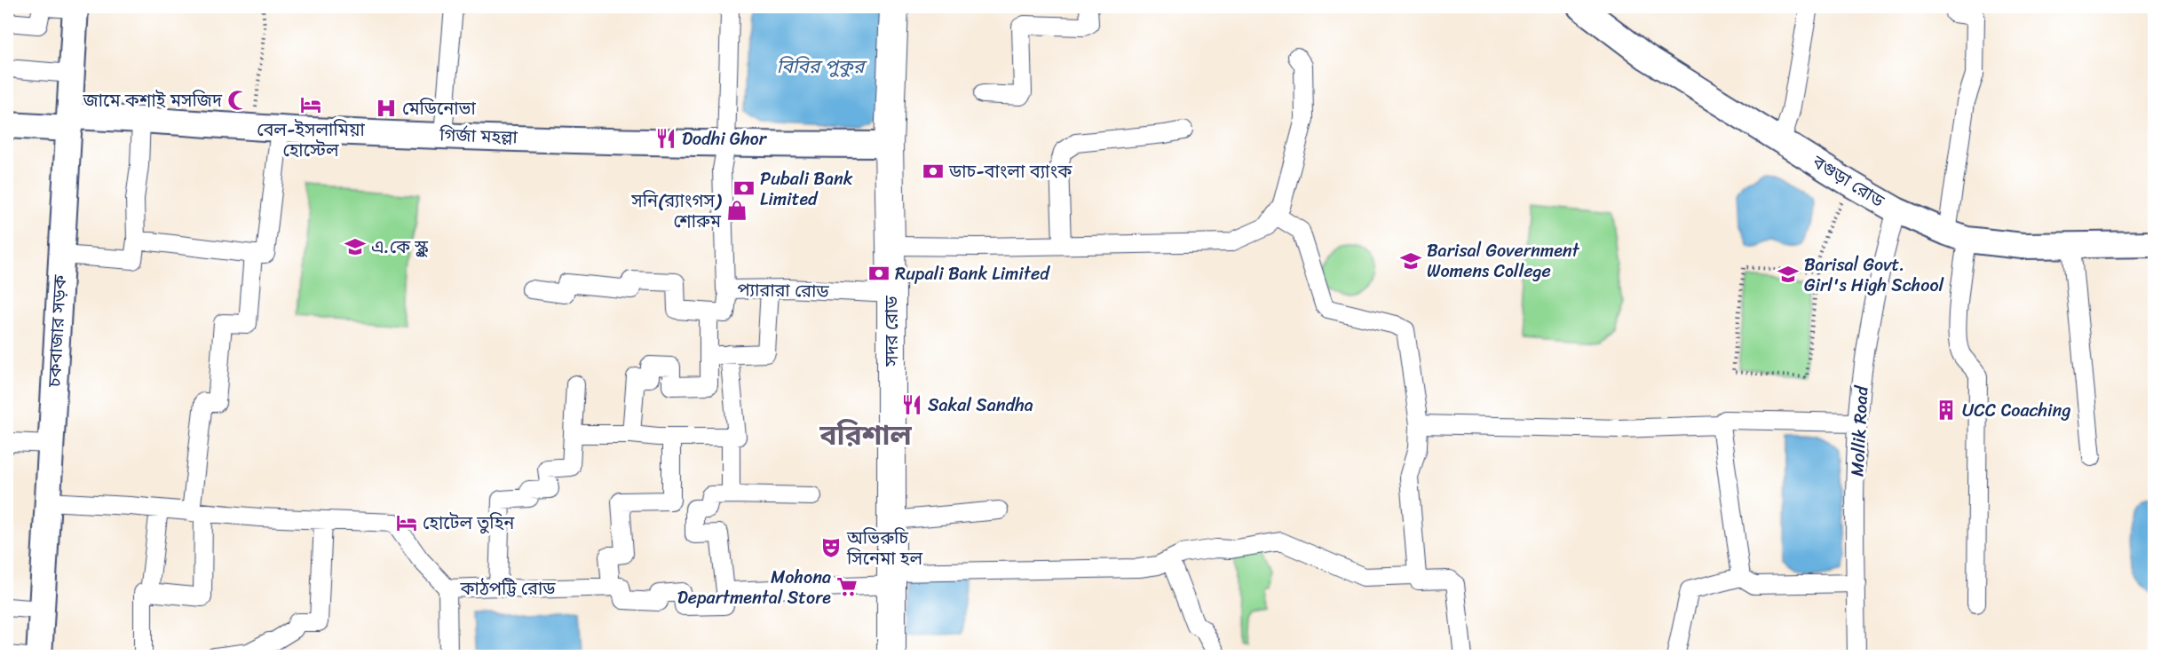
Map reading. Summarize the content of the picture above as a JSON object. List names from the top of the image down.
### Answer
{
  "streets": {
    "main road": [
      "গির্জা মহল্লা",
      "বগুড়া রোড",
      "চকবাজার সড়ক",
      "সদর রোড"
    ],
    "street": ["প্যারারা রোড", "Mollik Road", "কাঠপট্টি রোড"]
  },
  "crossings": [
    ["গির্জা মহল্লা", "প্যারারা রোড"],
    ["গির্জা মহল্লা", "চকবাজার সড়ক"],
    ["গির্জা মহল্লা", "সদর রোড"],
    ["বগুড়া রোড", "Mollik Road"],
    ["প্যারারা রোড", "সদর রোড"],
    ["চকবাজার সড়ক", "কাঠপট্টি রোড"]
  ],
  "districts": ["বরিশাল"],
  "water": ["বিবির পুকুর"],
  "places": {
    "mosque": ["জামে কশাই মসজিদ"],
    "hotel": ["বেল-ইসলামিয়া হোস্টেল", "হোটেল তুহিন"],
    "hospital": ["মেডিনোভা"],
    "restaurant": ["Dodhi Ghor", "Sakal Sandha"],
    "bank": ["ডাচ-বাংলা ব্যাংক", "Pubali Bank Limited", "Rupali Bank Limited"],
    "shop": ["সনি(র‌্যাংগস) শোরুম"],
    "school or university": ["এ.কে স্কুল", "Barisal Government Womens College", "Barisal Govt. Girl's High School"],
    "building": ["UCC Coaching"],
    "theatre": ["অভিরুচি সিনেমা হল"],
    "supermarket": ["Mohona Departmental Store"]
  }
}
